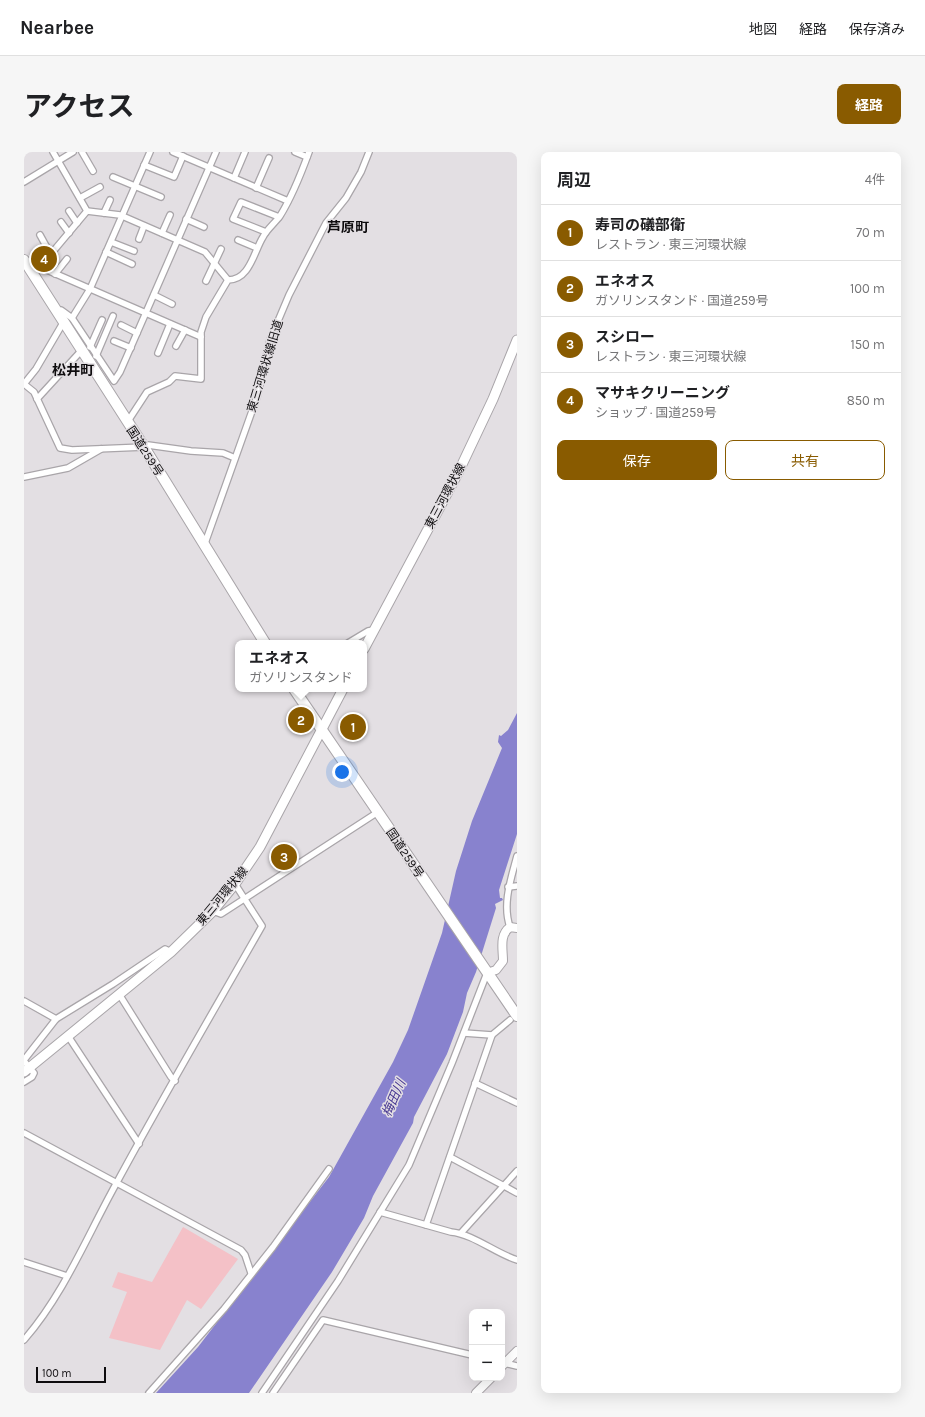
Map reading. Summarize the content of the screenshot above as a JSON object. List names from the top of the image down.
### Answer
{
  "streets": {
    "highway": ["国道259号"],
    "main road": ["東三河環状線"],
    "street": ["東三河環状線旧道"]
  },
  "crossings": [
    ["東三河環状線旧道", "国道259号"],
    ["国道259号", "東三河環状線"]
  ],
  "districts": ["芦原町", "松井町"],
  "water": ["梅田川"],
  "scale_bar": "100 m",
  "page": {
    "header": "Nearbee",
    "nav": ["地図", "経路", "保存済み"],
    "title": "アクセス",
    "buttons": [
      "経路",
      ["保存", "共有"]
    ],
    "heading": ["周辺", "4件"],
    "list": [
      {
        "mark": "1",
        "name": "寿司の礒部衛",
        "note": "レストラン · 東三河環状線",
        "value": "70 m"
      },
      {
        "mark": "2",
        "name": "エネオス",
        "note": "ガソリンスタンド · 国道259号",
        "value": "100 m"
      },
      {
        "mark": "3",
        "name": "スシロー",
        "note": "レストラン · 東三河環状線",
        "value": "150 m"
      },
      {
        "mark": "4",
        "name": "マサキクリーニング",
        "note": "ショップ · 国道259号",
        "value": "850 m"
      }
    ],
    "pins": [
      "4",
      "2",
      "1",
      "3"
    ],
    "popup": ["エネオス", "ガソリンスタンド"],
    "map_buttons": ["+", "−"],
    "scale": "100 m"
  }
}
